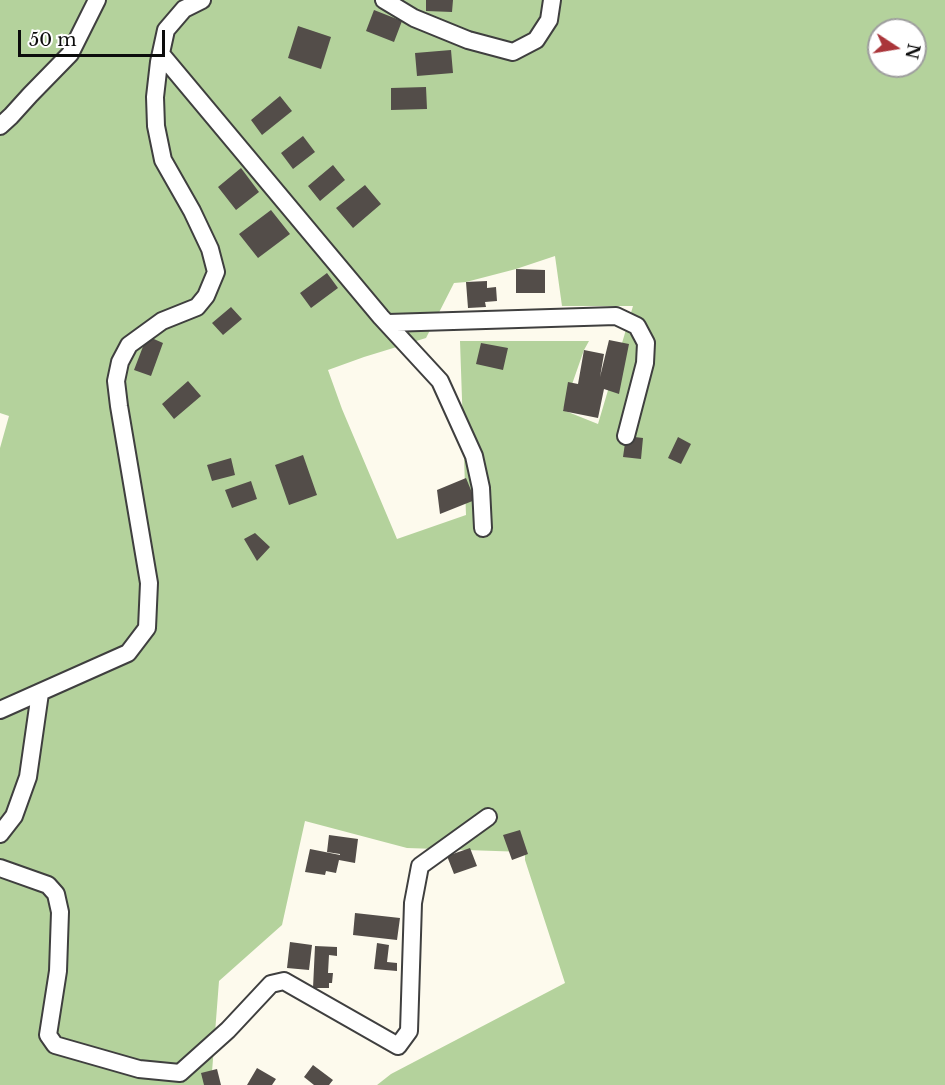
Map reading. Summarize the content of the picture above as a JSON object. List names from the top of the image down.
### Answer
{
  "scale_bar": "50 m",
  "north": "right"
}
